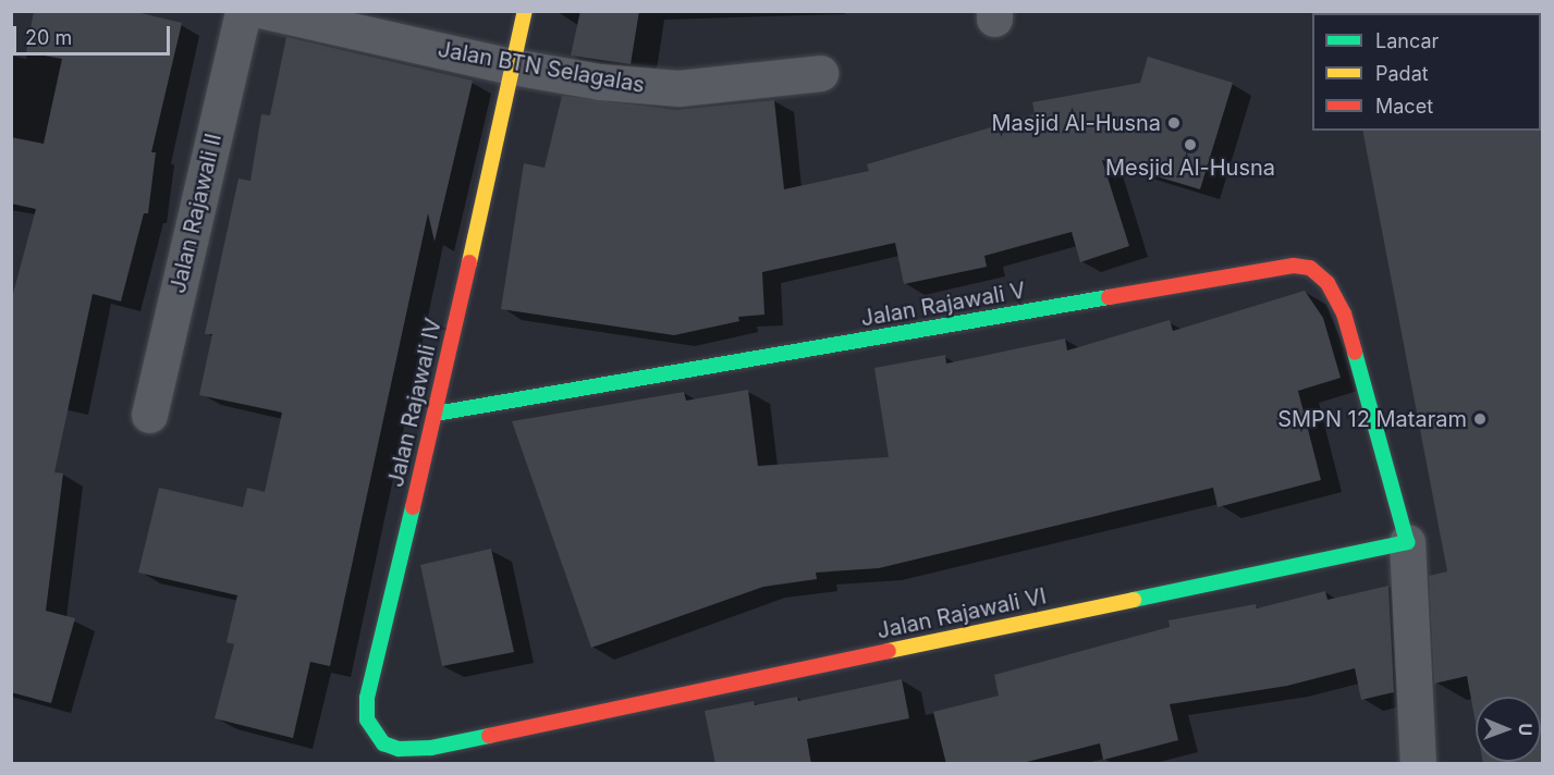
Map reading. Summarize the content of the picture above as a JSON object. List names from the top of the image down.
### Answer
{
  "streets": {
    "street": [
      "Jalan BTN Selagalas",
      "Jalan Rajawali II",
      "Jalan Rajawali V",
      "Jalan Rajawali IV",
      "Jalan Rajawali VI"
    ]
  },
  "crossings": [
    ["Jalan BTN Selagalas", "Jalan Rajawali IV"],
    ["Jalan Rajawali V", "Jalan Rajawali IV"],
    ["Jalan Rajawali V", "Jalan Rajawali VI"],
    ["Jalan Rajawali IV", "Jalan Rajawali VI"]
  ],
  "places": ["Masjid Al-Husna", "Mesjid Al-Husna", "SMPN 12 Mataram"],
  "legend": ["Lancar", "Padat", "Macet"],
  "scale_bar": "20 m",
  "north": "right"
}
